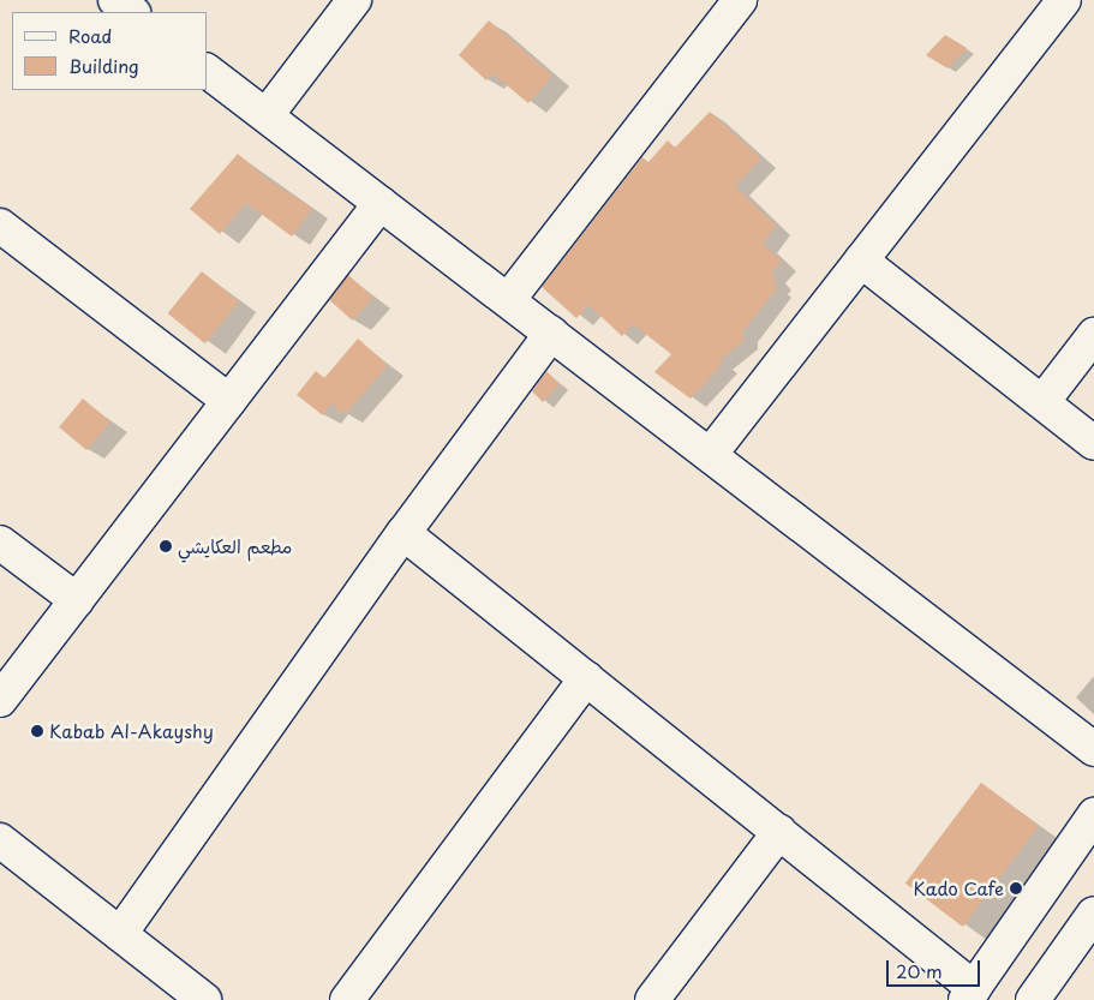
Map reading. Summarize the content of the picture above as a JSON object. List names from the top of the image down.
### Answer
{
  "places": ["مطعم العكايشي", "Kabab Al-Akayshy", "Kado Cafe"],
  "legend": ["Road", "Building"],
  "scale_bar": "20 m"
}
